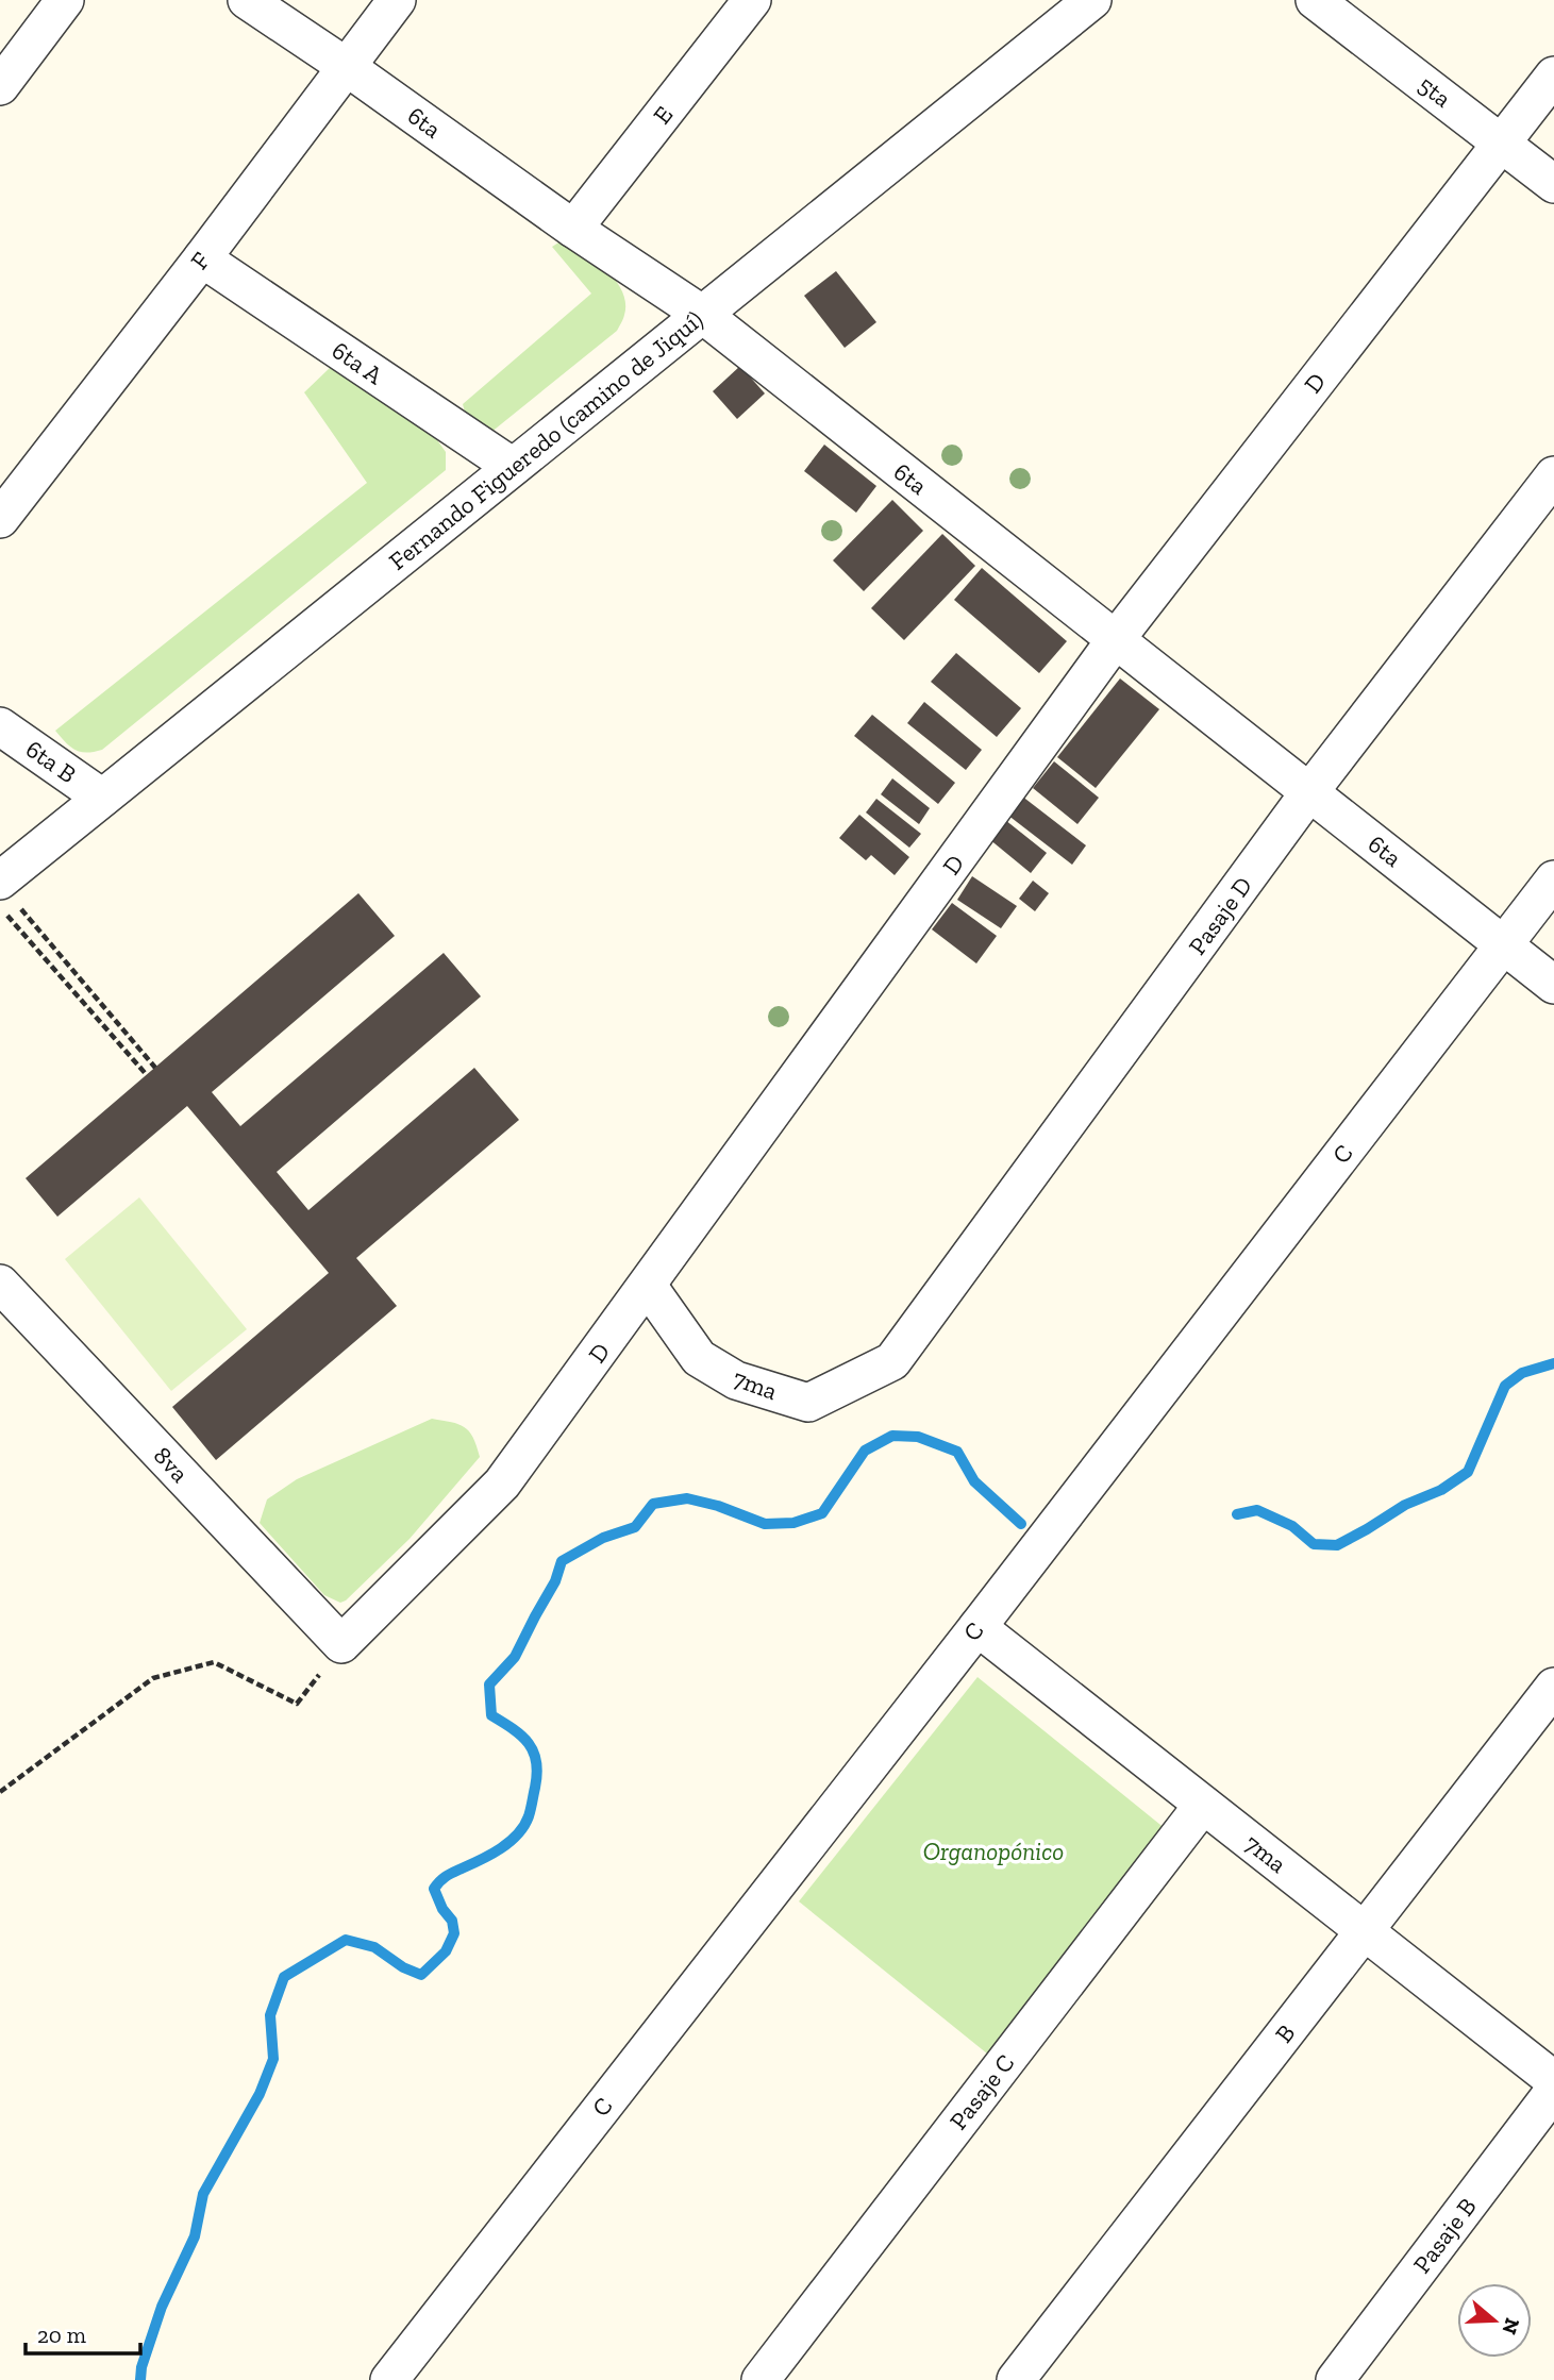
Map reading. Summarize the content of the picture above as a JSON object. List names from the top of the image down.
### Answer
{
  "streets": {
    "street": [
      "5ta",
      "E",
      "6ta",
      "F",
      "6ta A",
      "D",
      "Fernando Figueredo (camino de Jiquí)",
      "6ta B",
      "Pasaje D",
      "C",
      "7ma",
      "8va",
      "B",
      "Pasaje C",
      "Pasaje B"
    ]
  },
  "crossings": [
    ["5ta", "D"],
    ["E", "6ta"],
    ["6ta", "F"],
    ["6ta", "D"],
    ["6ta", "Fernando Figueredo (camino de Jiquí)"],
    ["6ta", "Pasaje D"],
    ["6ta", "C"],
    ["F", "6ta A"],
    ["6ta A", "Fernando Figueredo (camino de Jiquí)"],
    ["D", "7ma"],
    ["D", "8va"],
    ["Fernando Figueredo (camino de Jiquí)", "6ta B"],
    ["Pasaje D", "7ma"],
    ["C", "7ma"],
    ["7ma", "B"],
    ["7ma", "Pasaje C"]
  ],
  "parks": ["Organopónico"],
  "scale_bar": "20 m",
  "north": "right"
}
